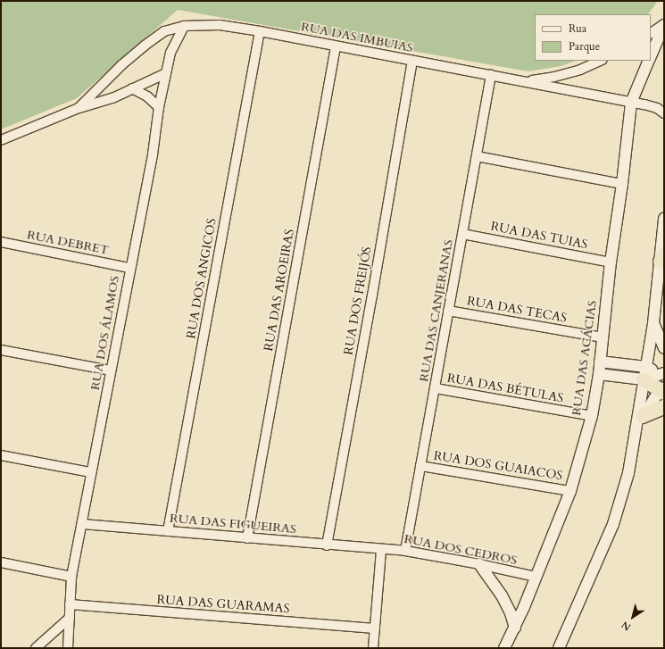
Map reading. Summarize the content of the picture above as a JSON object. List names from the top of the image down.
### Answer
{
  "streets": {
    "street": [
      "RUA DAS IMBUIAS",
      "RUA DAS TUIAS",
      "RUA DEBRET",
      "RUA DOS ANGICOS",
      "RUA DAS AROEIRAS",
      "RUA DOS FREIJÓS",
      "RUA DAS TECAS",
      "RUA DAS CANJERANAS",
      "RUA DOS ÁLAMOS",
      "RUA DAS ACÁCIAS",
      "RUA DAS BÉTULAS",
      "RUA DOS GUAIACOS",
      "RUA DAS FIGUEIRAS",
      "RUA DOS CEDROS",
      "RUA DAS GUARAMAS"
    ]
  },
  "crossings": [
    ["RUA DAS IMBUIAS", "RUA DOS ANGICOS"],
    ["RUA DAS IMBUIAS", "RUA DAS AROEIRAS"],
    ["RUA DAS IMBUIAS", "RUA DOS FREIJÓS"],
    ["RUA DAS IMBUIAS", "RUA DAS CANJERANAS"],
    ["RUA DAS IMBUIAS", "RUA DOS ÁLAMOS"],
    ["RUA DAS IMBUIAS", "RUA DAS ACÁCIAS"],
    ["RUA DAS TUIAS", "RUA DAS CANJERANAS"],
    ["RUA DAS TUIAS", "RUA DAS ACÁCIAS"],
    ["RUA DEBRET", "RUA DOS ÁLAMOS"],
    ["RUA DOS ANGICOS", "RUA DAS FIGUEIRAS"],
    ["RUA DAS AROEIRAS", "RUA DAS FIGUEIRAS"],
    ["RUA DOS FREIJÓS", "RUA DAS FIGUEIRAS"],
    ["RUA DAS TECAS", "RUA DAS CANJERANAS"],
    ["RUA DAS TECAS", "RUA DAS ACÁCIAS"],
    ["RUA DAS CANJERANAS", "RUA DAS BÉTULAS"],
    ["RUA DAS CANJERANAS", "RUA DOS GUAIACOS"],
    ["RUA DAS CANJERANAS", "RUA DOS CEDROS"],
    ["RUA DOS ÁLAMOS", "RUA DAS FIGUEIRAS"],
    ["RUA DOS ÁLAMOS", "RUA DAS GUARAMAS"],
    ["RUA DAS ACÁCIAS", "RUA DAS BÉTULAS"],
    ["RUA DAS ACÁCIAS", "RUA DOS GUAIACOS"],
    ["RUA DAS ACÁCIAS", "RUA DOS CEDROS"],
    ["RUA DAS FIGUEIRAS", "RUA DOS CEDROS"]
  ],
  "legend": ["Rua", "Parque"],
  "north": "bottom left"
}
